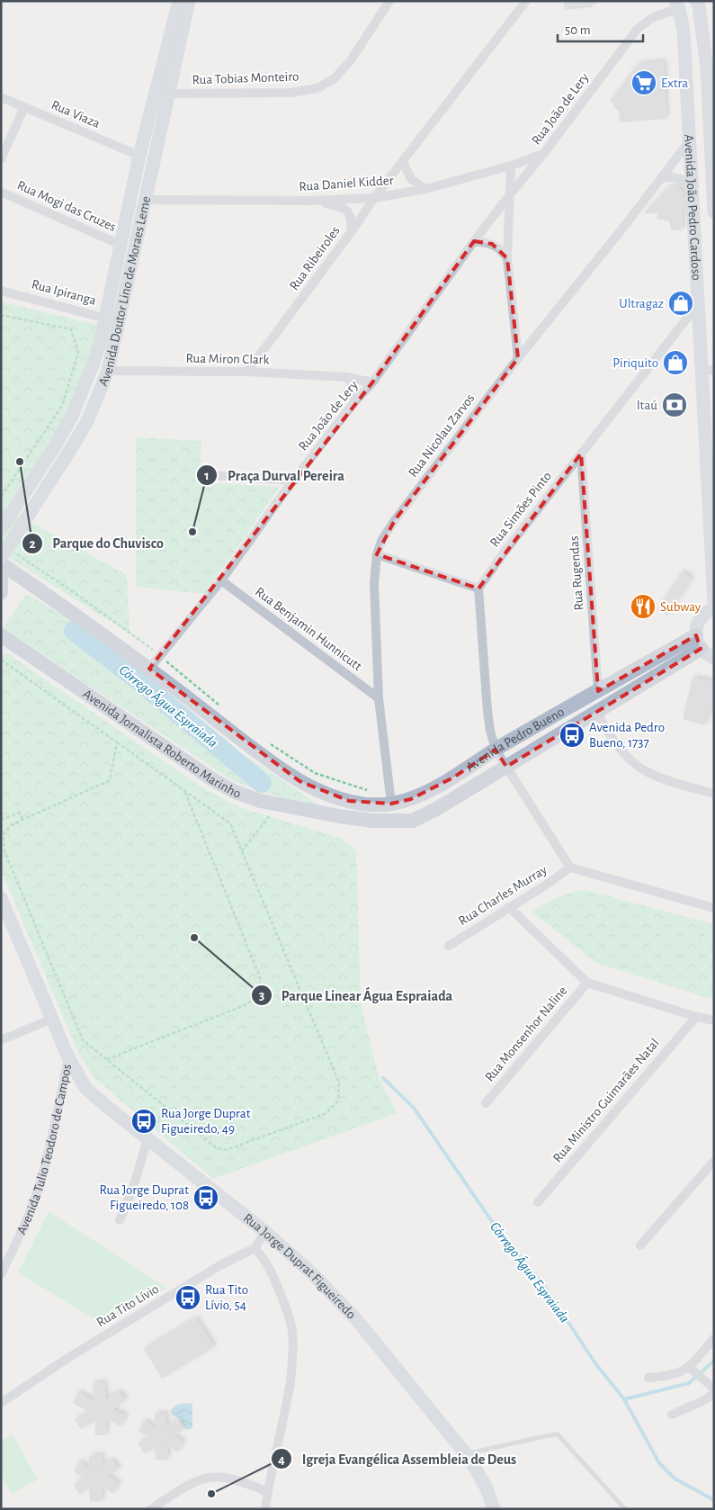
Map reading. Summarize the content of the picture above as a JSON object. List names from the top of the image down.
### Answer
{
  "streets": {
    "main road": ["Avenida Pedro Bueno", "Avenida Jornalista Roberto Marinho"],
    "street": [
      "Rua Tobias Monteiro",
      "Rua João de Lery",
      "Rua Viaza",
      "Rua Daniel Kidder",
      "Rua Mogi das Cruzes",
      "Avenida João Pedro Cardoso",
      "Rua Ribeiroles",
      "Avenida Doutor Lino de Moraes Leme",
      "Rua Ipiranga",
      "Rua Miron Clark",
      "Rua Nicolau Zarvos",
      "Rua Simões Pinto",
      "Rua Rugendas",
      "Rua Benjamin Hunnicutt",
      "Rua Charles Murray",
      "Rua Monsenhor Naline",
      "Rua Ministro Guimarães Natal",
      "Avenida Tulio Teodoro de Campos",
      "Rua Jorge Duprat Figueiredo",
      "Rua Tito Lívio"
    ]
  },
  "crossings": [
    ["Rua Tobias Monteiro", "Avenida Doutor Lino de Moraes Leme"],
    ["Rua João de Lery", "Rua Daniel Kidder"],
    ["Rua João de Lery", "Avenida João Pedro Cardoso"],
    ["Rua João de Lery", "Rua Miron Clark"],
    ["Rua João de Lery", "Rua Benjamin Hunnicutt"],
    ["Rua João de Lery", "Avenida Pedro Bueno"],
    ["Rua Viaza", "Avenida Doutor Lino de Moraes Leme"],
    ["Rua Daniel Kidder", "Rua Ribeiroles"],
    ["Rua Daniel Kidder", "Avenida Doutor Lino de Moraes Leme"],
    ["Rua Mogi das Cruzes", "Avenida Doutor Lino de Moraes Leme"],
    ["Avenida João Pedro Cardoso", "Rua Nicolau Zarvos"],
    ["Avenida João Pedro Cardoso", "Rua Simões Pinto"],
    ["Rua Ribeiroles", "Rua Miron Clark"],
    ["Avenida Doutor Lino de Moraes Leme", "Rua Ipiranga"],
    ["Avenida Doutor Lino de Moraes Leme", "Rua Miron Clark"],
    ["Rua Nicolau Zarvos", "Rua Benjamin Hunnicutt"],
    ["Rua Nicolau Zarvos", "Avenida Pedro Bueno"],
    ["Rua Simões Pinto", "Rua Rugendas"],
    ["Rua Rugendas", "Avenida Pedro Bueno"],
    ["Avenida Pedro Bueno", "Avenida Jornalista Roberto Marinho"],
    ["Avenida Tulio Teodoro de Campos", "Rua Jorge Duprat Figueiredo"],
    ["Rua Jorge Duprat Figueiredo", "Rua Tito Lívio"]
  ],
  "water": ["Córrego Água Espraiada"],
  "places": {
    "supermarket": ["Extra"],
    "shop": ["Ultragaz", "Piriquito"],
    "bank": ["Itaú"],
    "other": [
      "Parque do Chuvisco",
      "Praça Durval Pereira",
      "Parque Linear Água Espraiada",
      "Igreja Evangélica Assembleia de Deus"
    ],
    "restaurant": ["Subway"],
    "bus stop": [
      "Avenida Pedro Bueno, 1737",
      "Rua Jorge Duprat Figueiredo, 49",
      "Rua Jorge Duprat Figueiredo, 108",
      "Rua Tito Lívio, 54"
    ]
  },
  "scale_bar": "50 m"
}
